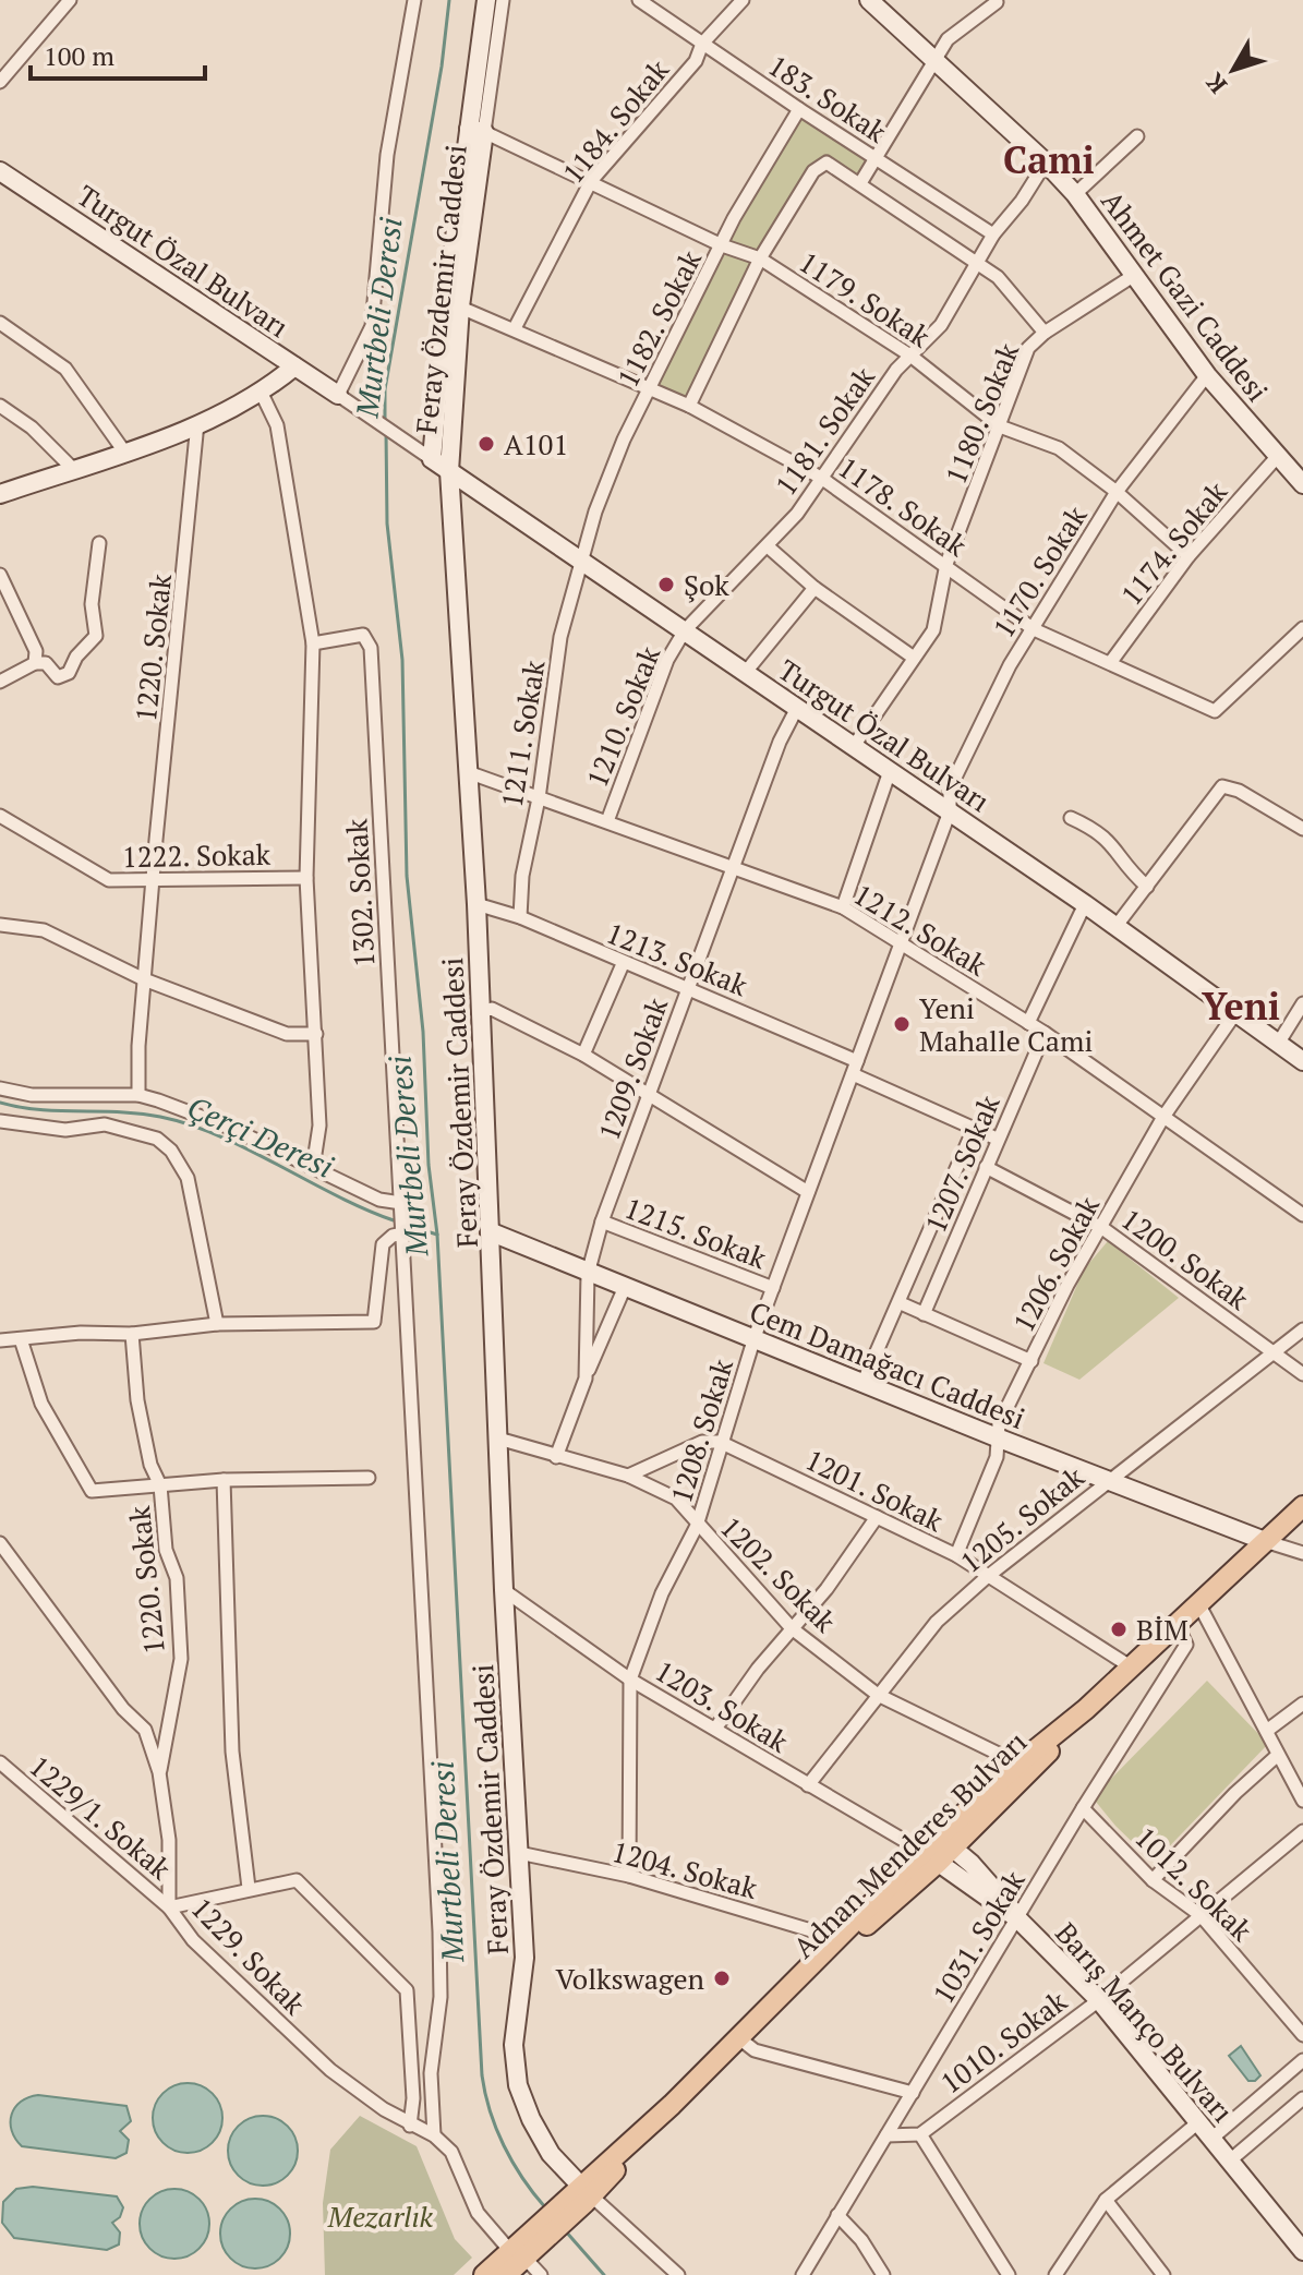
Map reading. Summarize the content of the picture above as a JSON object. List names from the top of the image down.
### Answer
{
  "streets": {
    "main road": ["Adnan Menderes Bulvarı"],
    "street": [
      "183. Sokak",
      "1184. Sokak",
      "Turgut Özal Bulvarı",
      "Feray Özdemir Caddesi",
      "Ahmet Gazi Caddesi",
      "1179. Sokak",
      "1182. Sokak",
      "1180. Sokak",
      "1181. Sokak",
      "1178. Sokak",
      "1174. Sokak",
      "1170. Sokak",
      "1220. Sokak",
      "1210. Sokak",
      "1211. Sokak",
      "1222. Sokak",
      "1302. Sokak",
      "1212. Sokak",
      "1213. Sokak",
      "1209. Sokak",
      "1207. Sokak",
      "1215. Sokak",
      "1200. Sokak",
      "1206. Sokak",
      "Cem Damağacı Caddesi",
      "1208. Sokak",
      "1201. Sokak",
      "1205. Sokak",
      "1202. Sokak",
      "1203. Sokak",
      "1229/1. Sokak",
      "1204. Sokak",
      "1012. Sokak",
      "1031. Sokak",
      "1229. Sokak",
      "Barış Manço Bulvarı",
      "1010. Sokak"
    ]
  },
  "crossings": [
    ["183. Sokak", "1184. Sokak"],
    ["183. Sokak", "1182. Sokak"],
    ["183. Sokak", "1181. Sokak"],
    ["1184. Sokak", "1179. Sokak"],
    ["1184. Sokak", "1178. Sokak"],
    ["Turgut Özal Bulvarı", "Feray Özdemir Caddesi"],
    ["Turgut Özal Bulvarı", "1182. Sokak"],
    ["Turgut Özal Bulvarı", "1180. Sokak"],
    ["Turgut Özal Bulvarı", "1181. Sokak"],
    ["Turgut Özal Bulvarı", "1170. Sokak"],
    ["Turgut Özal Bulvarı", "1210. Sokak"],
    ["Turgut Özal Bulvarı", "1211. Sokak"],
    ["Turgut Özal Bulvarı", "1209. Sokak"],
    ["Turgut Özal Bulvarı", "1206. Sokak"],
    ["Turgut Özal Bulvarı", "1208. Sokak"],
    ["Feray Özdemir Caddesi", "1179. Sokak"],
    ["Feray Özdemir Caddesi", "1178. Sokak"],
    ["Feray Özdemir Caddesi", "1212. Sokak"],
    ["Feray Özdemir Caddesi", "1213. Sokak"],
    ["Feray Özdemir Caddesi", "Cem Damağacı Caddesi"],
    ["Feray Özdemir Caddesi", "1202. Sokak"],
    ["Feray Özdemir Caddesi", "1203. Sokak"],
    ["Feray Özdemir Caddesi", "Adnan Menderes Bulvarı"],
    ["Feray Özdemir Caddesi", "1204. Sokak"],
    ["Ahmet Gazi Caddesi", "1180. Sokak"],
    ["Ahmet Gazi Caddesi", "1181. Sokak"],
    ["Ahmet Gazi Caddesi", "1174. Sokak"],
    ["Ahmet Gazi Caddesi", "1170. Sokak"],
    ["1179. Sokak", "1182. Sokak"],
    ["1179. Sokak", "1180. Sokak"],
    ["1179. Sokak", "1181. Sokak"],
    ["1179. Sokak", "1174. Sokak"],
    ["1179. Sokak", "1170. Sokak"],
    ["1182. Sokak", "1178. Sokak"],
    ["1182. Sokak", "1211. Sokak"],
    ["1180. Sokak", "1178. Sokak"],
    ["1181. Sokak", "1178. Sokak"],
    ["1181. Sokak", "1210. Sokak"],
    ["1178. Sokak", "1174. Sokak"],
    ["1178. Sokak", "1170. Sokak"],
    ["1170. Sokak", "1208. Sokak"],
    ["1220. Sokak", "1222. Sokak"],
    ["1220. Sokak", "1229. Sokak"],
    ["1210. Sokak", "1212. Sokak"],
    ["1211. Sokak", "1212. Sokak"],
    ["1211. Sokak", "1213. Sokak"],
    ["1212. Sokak", "1209. Sokak"],
    ["1212. Sokak", "1207. Sokak"],
    ["1212. Sokak", "1206. Sokak"],
    ["1212. Sokak", "1208. Sokak"],
    ["1213. Sokak", "1209. Sokak"],
    ["1213. Sokak", "1208. Sokak"],
    ["1209. Sokak", "1215. Sokak"],
    ["1209. Sokak", "Cem Damağacı Caddesi"],
    ["1209. Sokak", "1202. Sokak"],
    ["1207. Sokak", "1200. Sokak"],
    ["1207. Sokak", "Cem Damağacı Caddesi"],
    ["1215. Sokak", "1208. Sokak"],
    ["1200. Sokak", "1206. Sokak"],
    ["1200. Sokak", "1205. Sokak"],
    ["1206. Sokak", "Cem Damağacı Caddesi"],
    ["1206. Sokak", "1201. Sokak"],
    ["Cem Damağacı Caddesi", "1208. Sokak"],
    ["Cem Damağacı Caddesi", "1205. Sokak"],
    ["Cem Damağacı Caddesi", "Adnan Menderes Bulvarı"],
    ["1208. Sokak", "1201. Sokak"],
    ["1208. Sokak", "1202. Sokak"],
    ["1208. Sokak", "1203. Sokak"],
    ["1208. Sokak", "1204. Sokak"],
    ["1201. Sokak", "1205. Sokak"],
    ["1201. Sokak", "Adnan Menderes Bulvarı"],
    ["1205. Sokak", "1202. Sokak"],
    ["1205. Sokak", "1203. Sokak"],
    ["1202. Sokak", "Adnan Menderes Bulvarı"],
    ["1203. Sokak", "Adnan Menderes Bulvarı"],
    ["1203. Sokak", "Barış Manço Bulvarı"],
    ["1229/1. Sokak", "1229. Sokak"],
    ["Adnan Menderes Bulvarı", "1204. Sokak"],
    ["Adnan Menderes Bulvarı", "1031. Sokak"],
    ["Adnan Menderes Bulvarı", "Barış Manço Bulvarı"],
    ["1012. Sokak", "1031. Sokak"],
    ["1012. Sokak", "1010. Sokak"],
    ["1031. Sokak", "Barış Manço Bulvarı"],
    ["Barış Manço Bulvarı", "1010. Sokak"]
  ],
  "districts": ["Cami", "Yeni"],
  "water": ["Murtbeli Deresi", "Çerçi Deresi"],
  "parks": ["Mezarlık"],
  "places": [
    "A101",
    "Şok",
    "Yeni Mahalle Cami",
    "BİM",
    "Volkswagen"
  ],
  "scale_bar": "100 m",
  "north": "bottom left"
}
